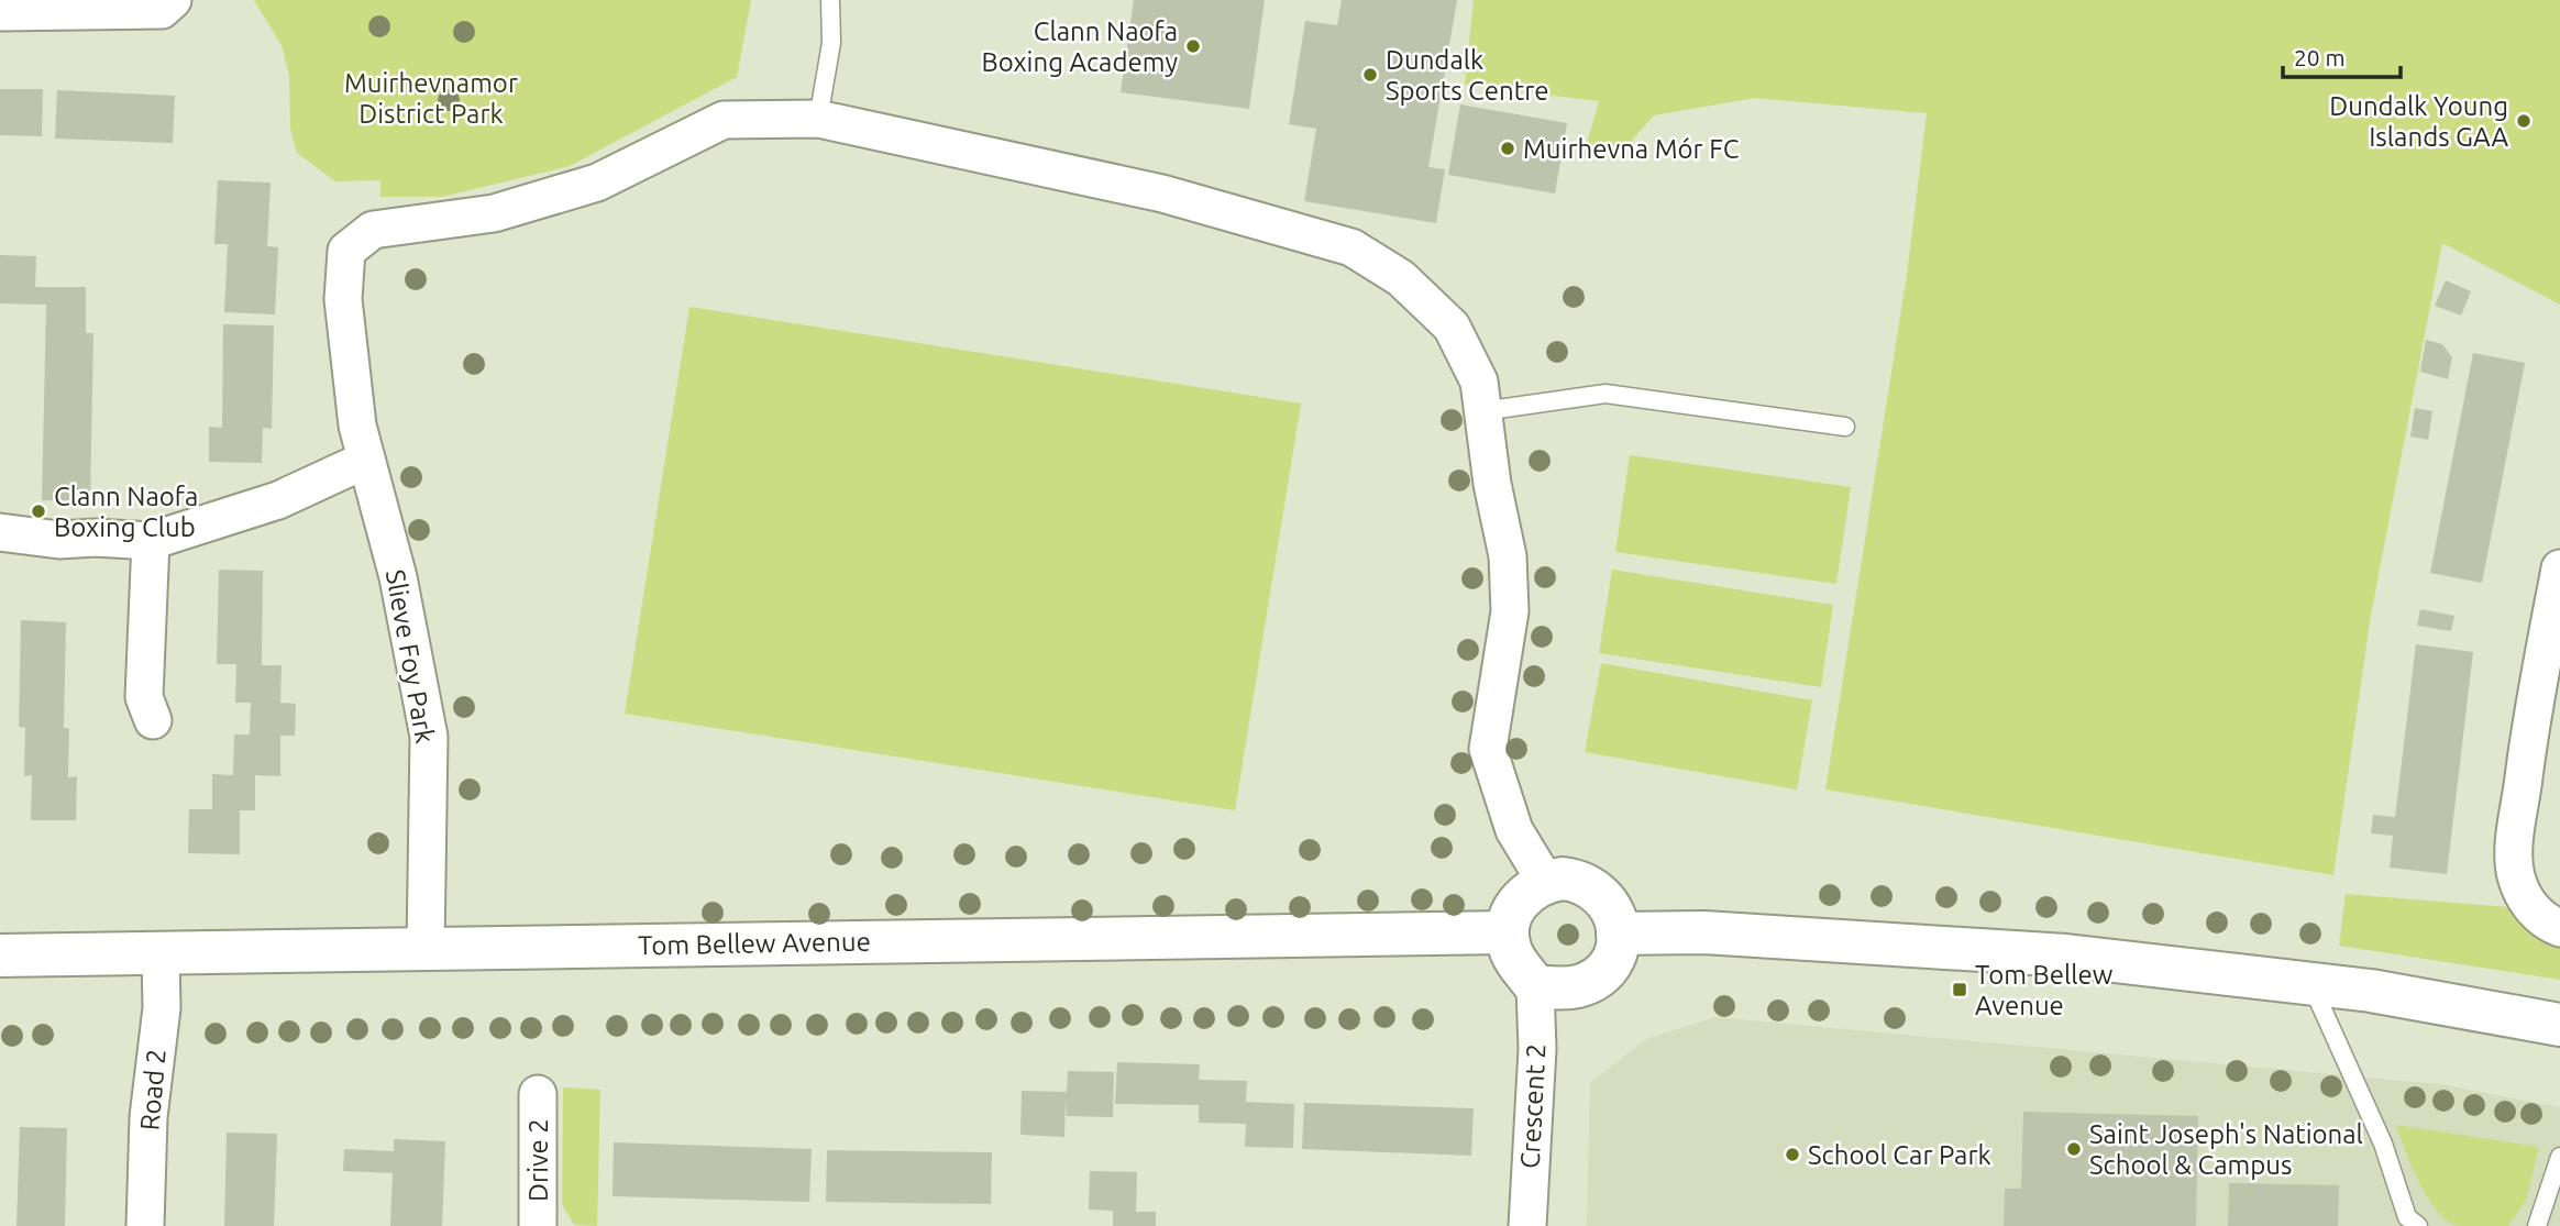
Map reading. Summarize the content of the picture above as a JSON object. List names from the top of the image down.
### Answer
{
  "streets": {
    "street": [
      "Slieve Foy Park",
      "Tom Bellew Avenue",
      "Road 2",
      "Crescent 2",
      "Drive 2"
    ]
  },
  "crossings": [
    ["Slieve Foy Park", "Tom Bellew Avenue"],
    ["Tom Bellew Avenue", "Road 2"],
    ["Tom Bellew Avenue", "Crescent 2"]
  ],
  "parks": ["Muirhevnamor District Park"],
  "places": {
    "other": [
      "Clann Naofa Boxing Academy",
      "Dundalk Sports Centre",
      "Dundalk Young Islands GAA",
      "Muirhevna Mór FC",
      "Clann Naofa Boxing Club",
      "Saint Joseph's National School & Campus",
      "School Car Park"
    ],
    "transit": ["Tom Bellew Avenue"]
  },
  "scale_bar": "20 m"
}
